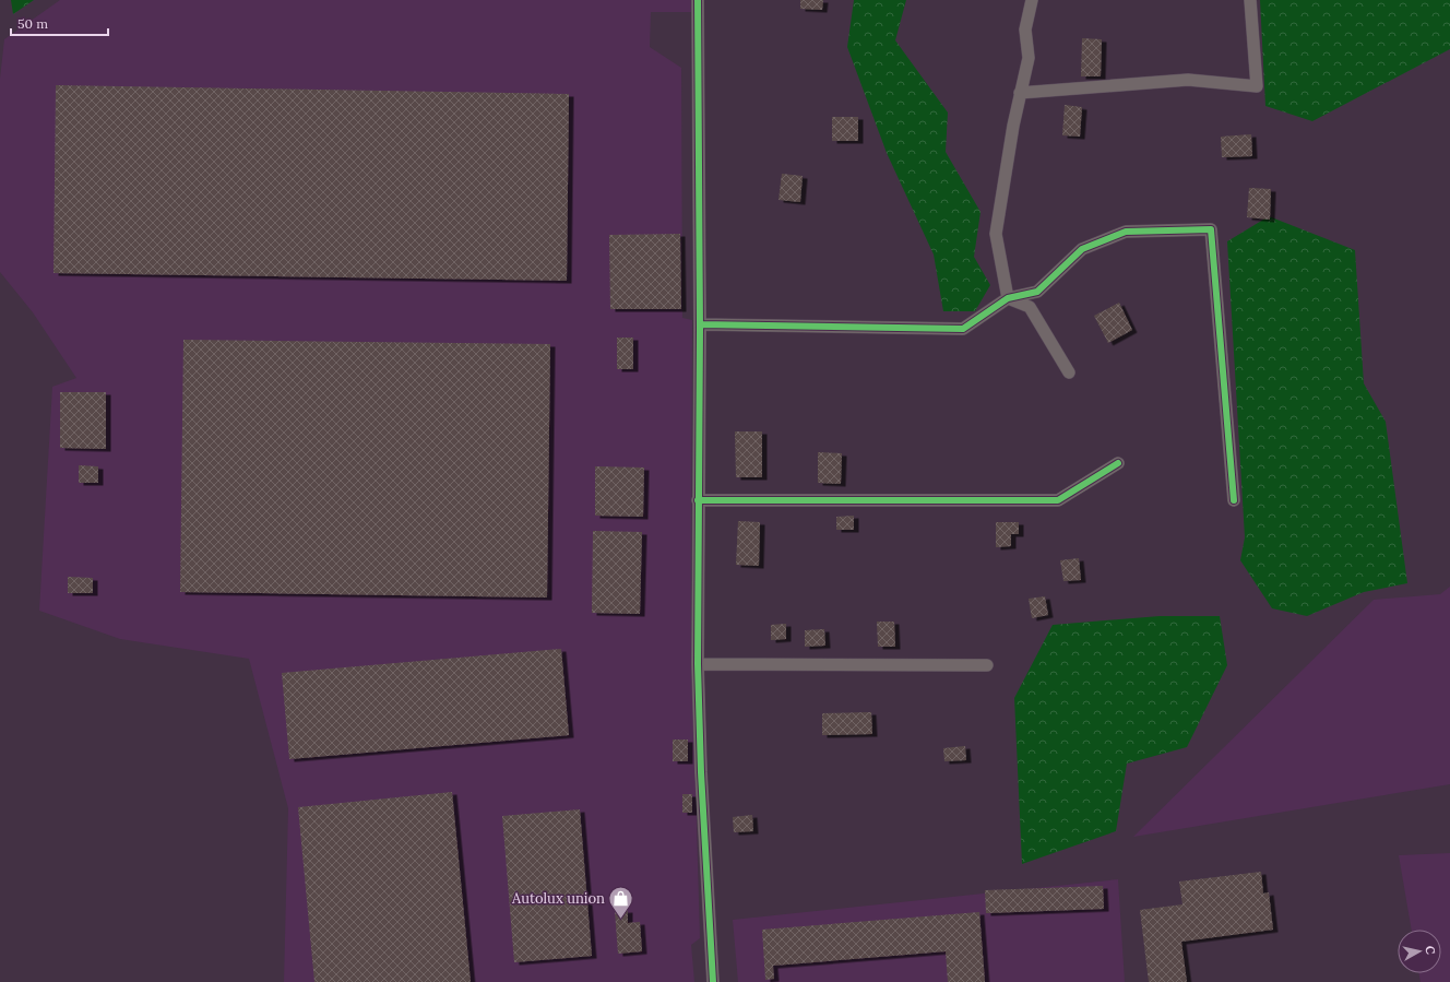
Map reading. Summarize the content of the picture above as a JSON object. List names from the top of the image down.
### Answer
{
  "places": {
    "shop": ["Autolux union"]
  },
  "scale_bar": "50 m",
  "north": "right"
}
